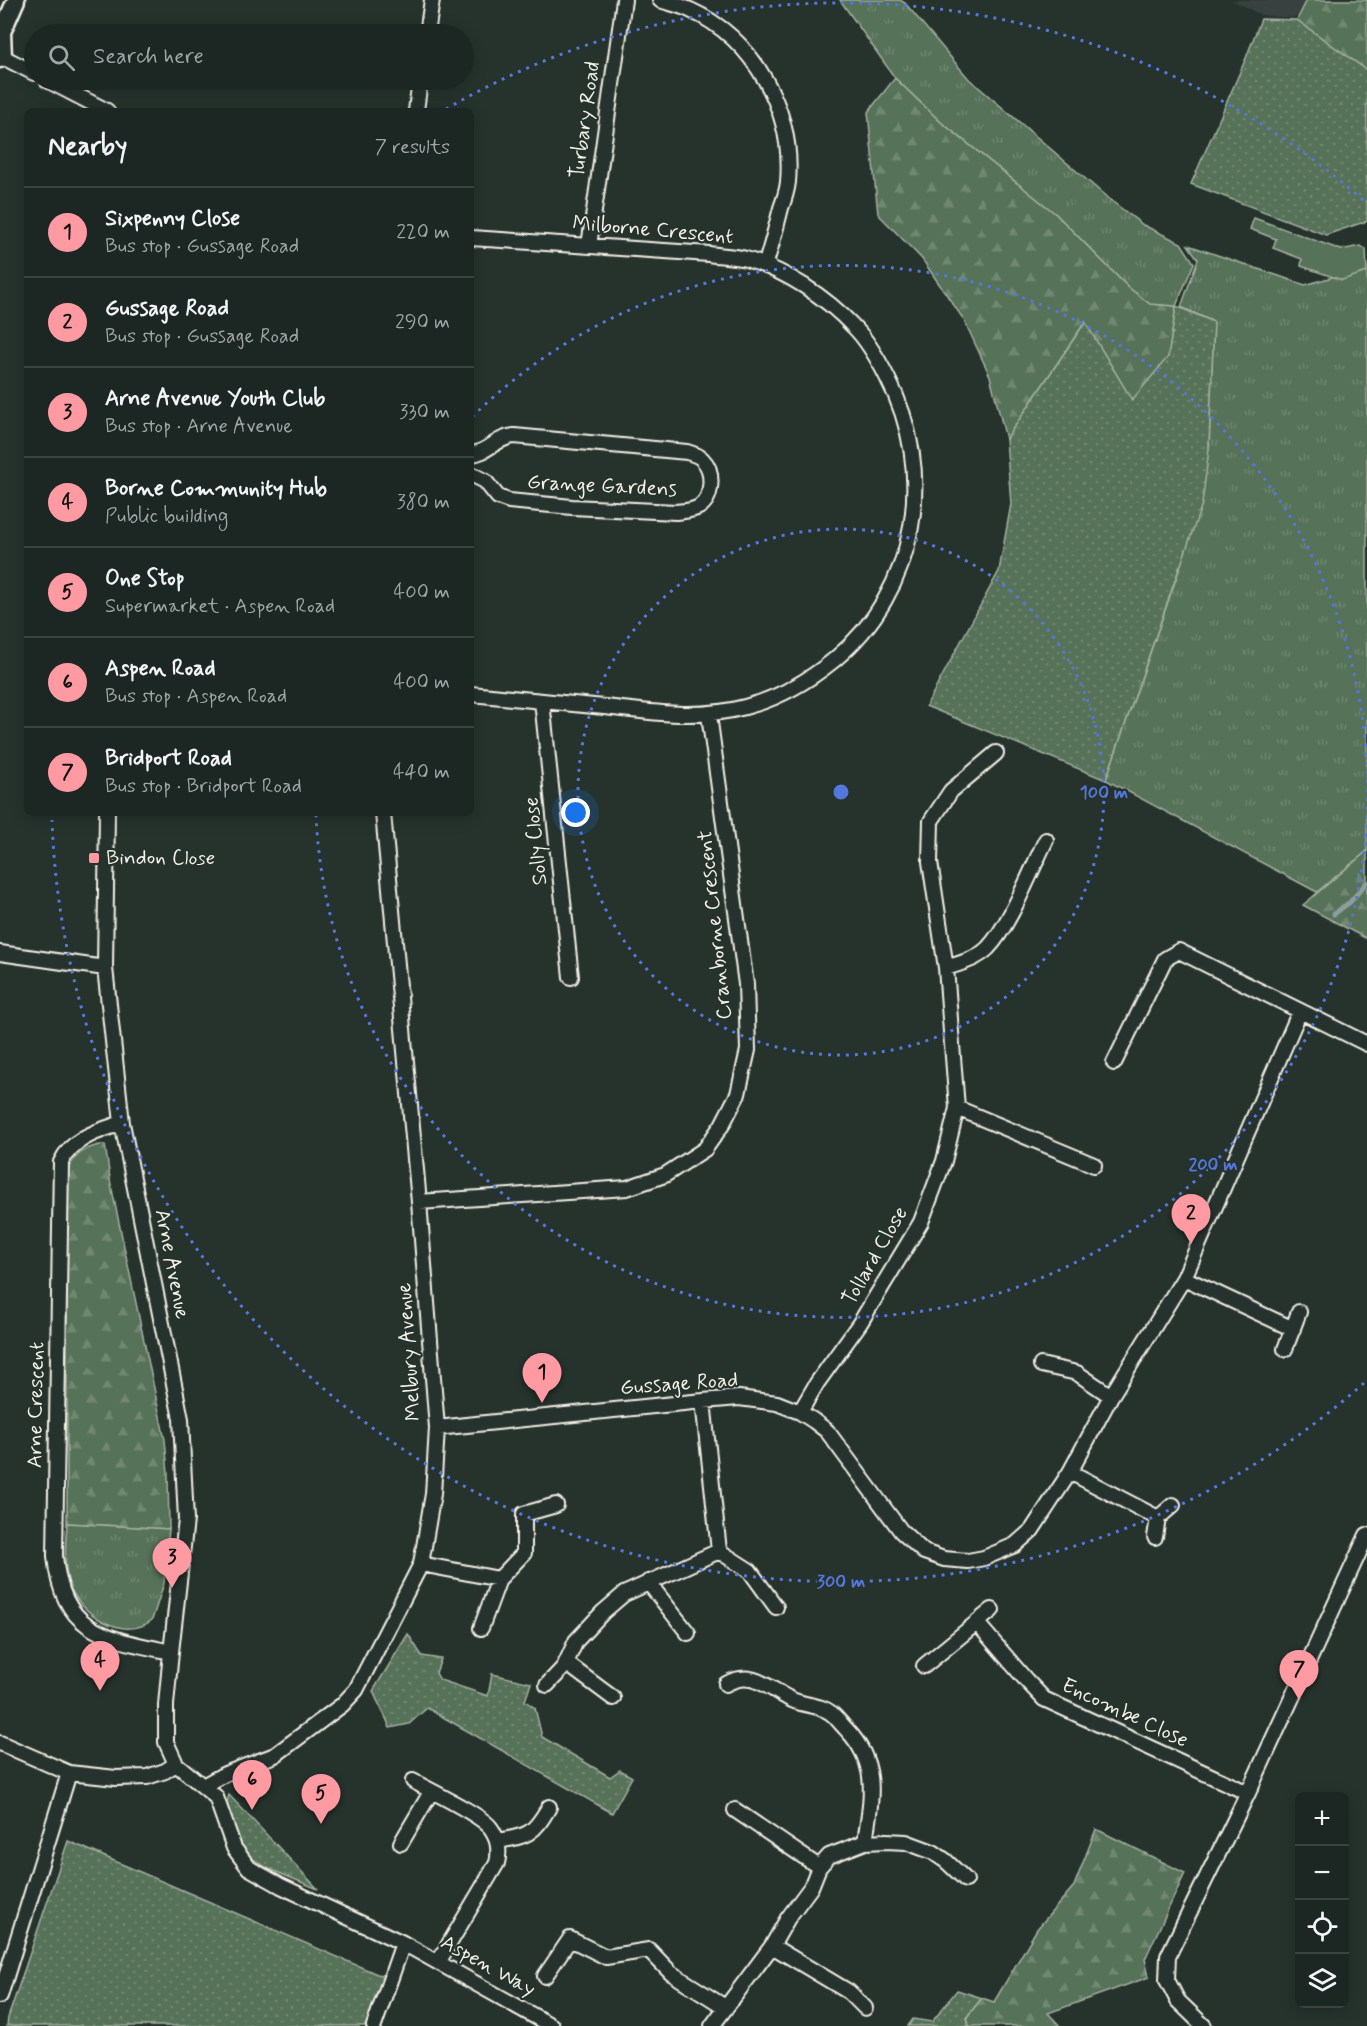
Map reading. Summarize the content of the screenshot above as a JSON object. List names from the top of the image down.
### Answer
{
  "streets": {
    "street": [
      "Turbary Road",
      "Milborne Crescent",
      "Grange Gardens",
      "Solly Close",
      "Cranborne Crescent",
      "Tollard Close",
      "Arne Avenue",
      "Melbury Avenue",
      "Gussage Road",
      "Arne Crescent",
      "Encombe Close",
      "Aspen Way"
    ]
  },
  "crossings": [
    ["Turbary Road", "Milborne Crescent"],
    ["Milborne Crescent", "Solly Close"],
    ["Milborne Crescent", "Cranborne Crescent"],
    ["Cranborne Crescent", "Melbury Avenue"],
    ["Tollard Close", "Gussage Road"],
    ["Arne Avenue", "Arne Crescent"],
    ["Arne Avenue", "Aspen Way"],
    ["Melbury Avenue", "Gussage Road"],
    ["Melbury Avenue", "Aspen Way"]
  ],
  "places": {
    "transit": ["Bindon Close"]
  },
  "page": {
    "search": "Search here",
    "heading": ["Nearby", "7 results"],
    "list": [
      {
        "mark": "1",
        "name": "Sixpenny Close",
        "note": "Bus stop · Gussage Road",
        "value": "220 m"
      },
      {
        "mark": "2",
        "name": "Gussage Road",
        "note": "Bus stop · Gussage Road",
        "value": "290 m"
      },
      {
        "mark": "3",
        "name": "Arne Avenue Youth Club",
        "note": "Bus stop · Arne Avenue",
        "value": "330 m"
      },
      {
        "mark": "4",
        "name": "Borne Community Hub",
        "note": "Public building",
        "value": "380 m"
      },
      {
        "mark": "5",
        "name": "One Stop",
        "note": "Supermarket · Aspen Road",
        "value": "400 m"
      },
      {
        "mark": "6",
        "name": "Aspen Road",
        "note": "Bus stop · Aspen Road",
        "value": "400 m"
      },
      {
        "mark": "7",
        "name": "Bridport Road",
        "note": "Bus stop · Bridport Road",
        "value": "440 m"
      }
    ],
    "pins": [
      "2",
      "1",
      "3",
      "4",
      "7",
      "6",
      "5"
    ],
    "map_buttons": ["+", "−"]
  },
  "rings": ["100 m", "200 m", "300 m"]
}
